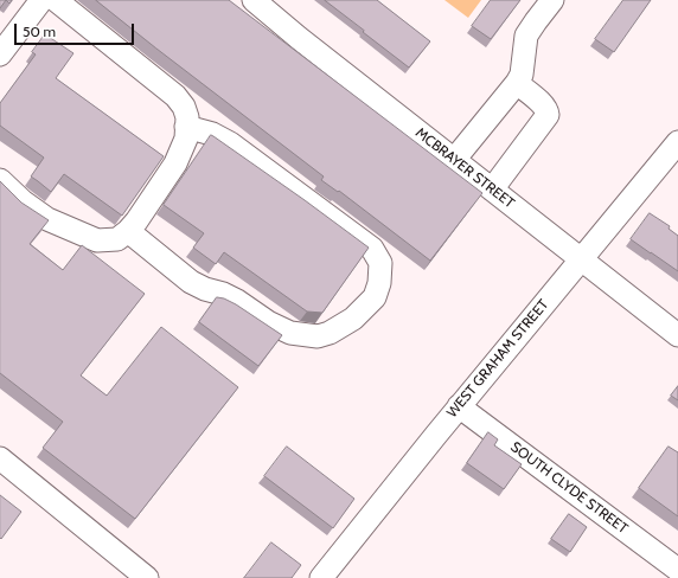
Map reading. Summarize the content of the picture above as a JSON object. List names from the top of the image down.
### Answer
{
  "streets": {
    "street": ["MCBRAYER STREET", "WEST GRAHAM STREET", "SOUTH CLYDE STREET"]
  },
  "crossings": [
    ["MCBRAYER STREET", "WEST GRAHAM STREET"],
    ["WEST GRAHAM STREET", "SOUTH CLYDE STREET"]
  ],
  "scale_bar": "50 m"
}
